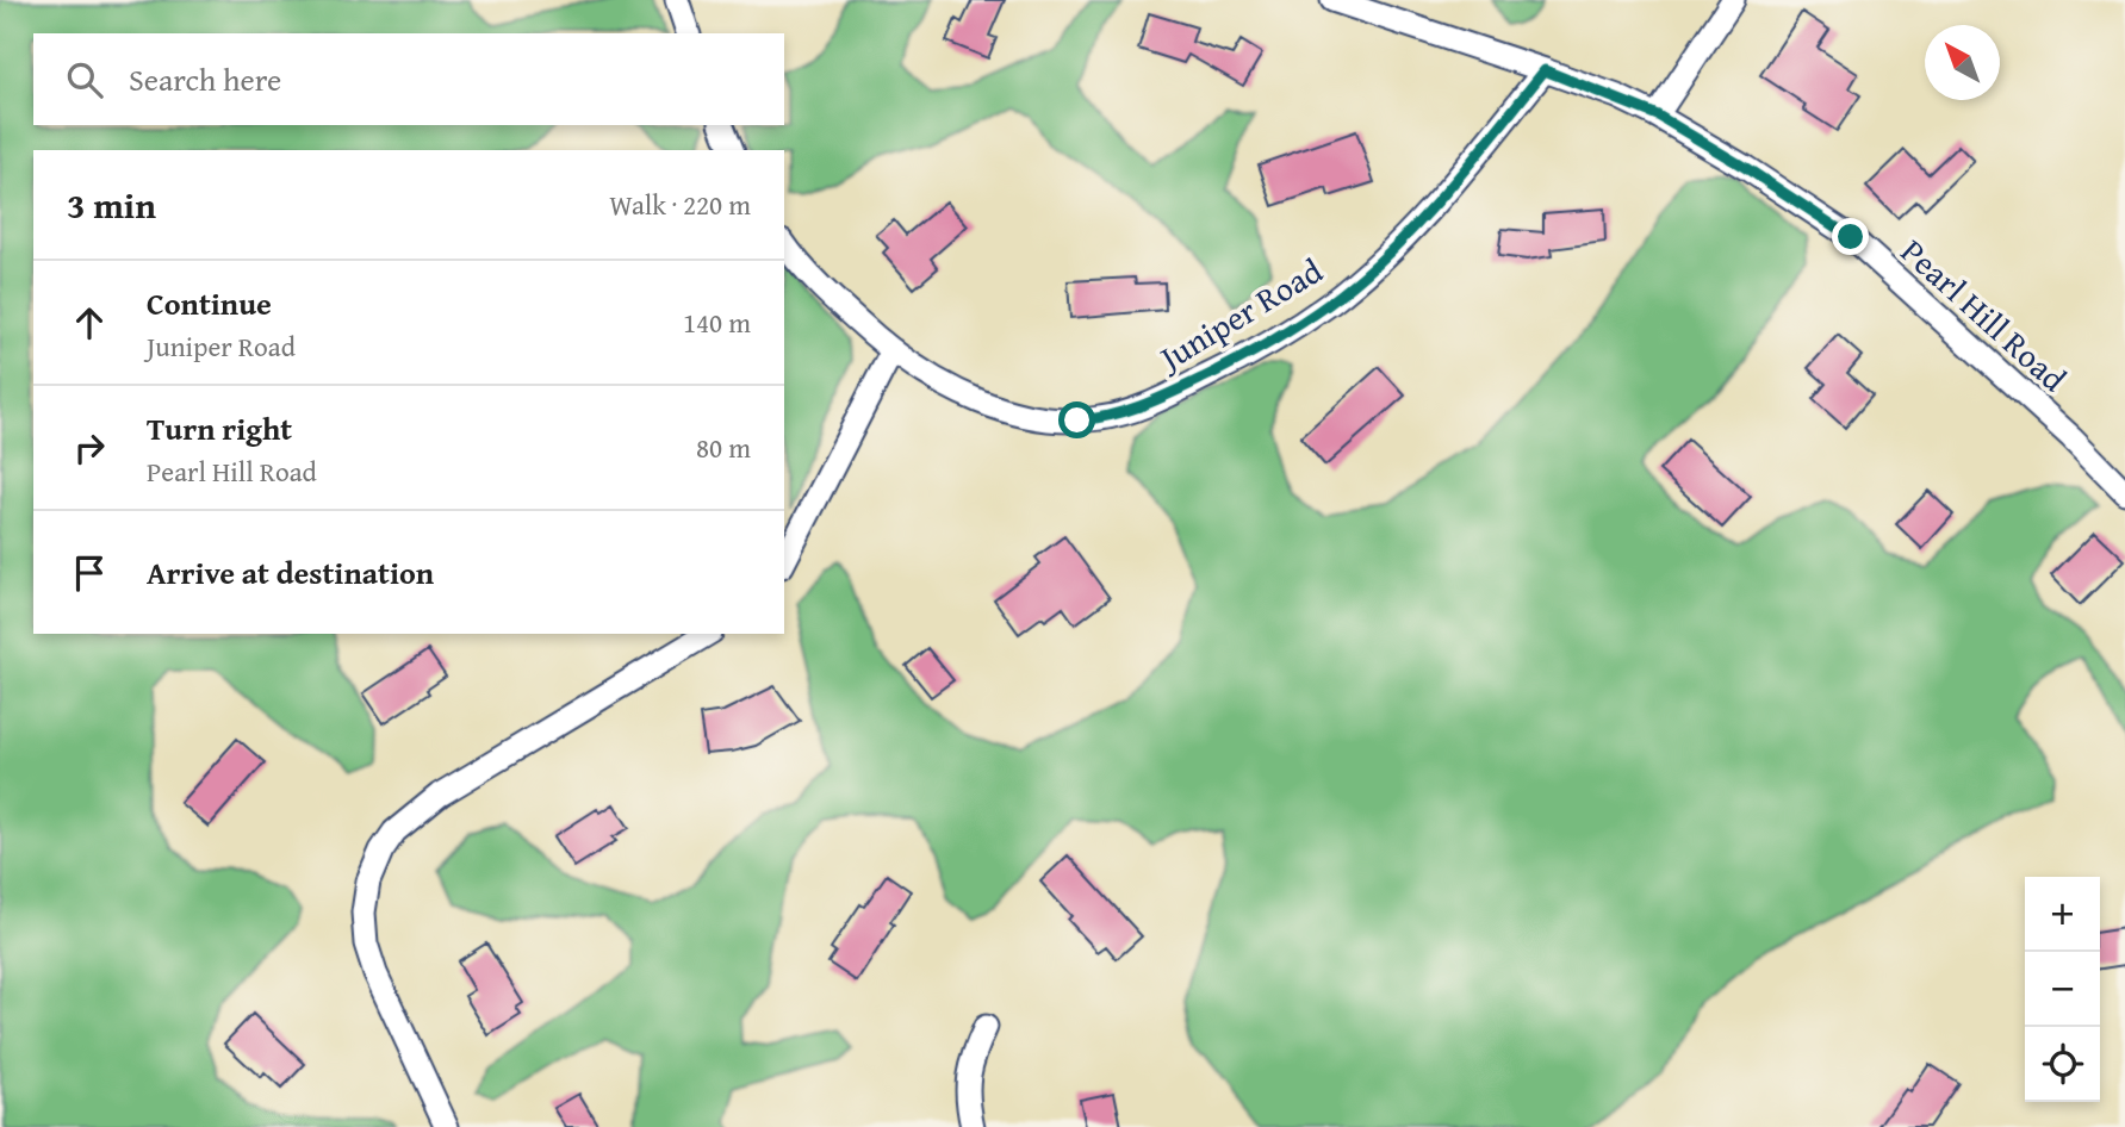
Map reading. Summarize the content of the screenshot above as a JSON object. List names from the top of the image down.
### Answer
{
  "streets": {
    "street": ["Juniper Road", "Pearl Hill Road"]
  },
  "crossings": [
    ["Juniper Road", "Pearl Hill Road"]
  ],
  "north": "top left",
  "page": {
    "search": "Search here",
    "heading": ["3 min", "Walk · 220 m"],
    "list": [
      ["Continue", "Juniper Road", "140 m"],
      ["Turn right", "Pearl Hill Road", "80 m"],
      "Arrive at destination"
    ],
    "map_buttons": ["+", "−"]
  }
}
